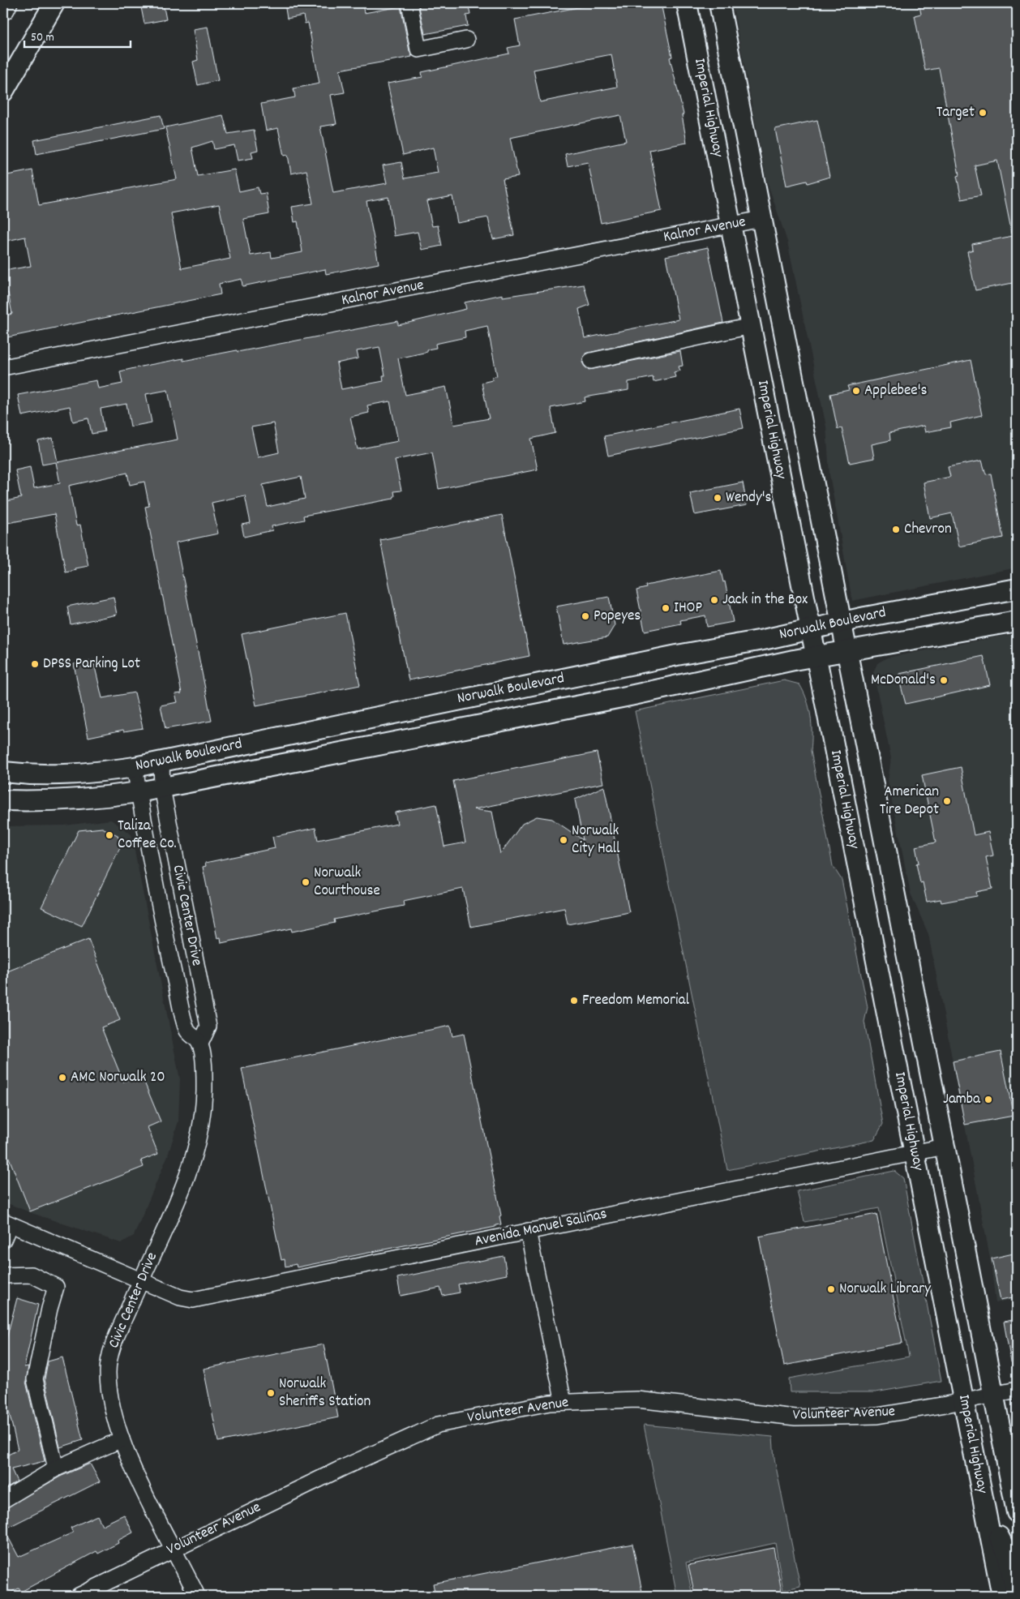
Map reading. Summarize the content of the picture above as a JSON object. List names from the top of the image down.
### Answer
{
  "streets": {
    "main road": ["Imperial Highway", "Norwalk Boulevard"],
    "street": [
      "Kalnor Avenue",
      "Civic Center Drive",
      "Avenida Manuel Salinas",
      "Volunteer Avenue"
    ]
  },
  "crossings": [
    ["Imperial Highway", "Kalnor Avenue"],
    ["Imperial Highway", "Norwalk Boulevard"],
    ["Imperial Highway", "Avenida Manuel Salinas"],
    ["Imperial Highway", "Volunteer Avenue"],
    ["Norwalk Boulevard", "Civic Center Drive"],
    ["Civic Center Drive", "Avenida Manuel Salinas"],
    ["Civic Center Drive", "Volunteer Avenue"]
  ],
  "places": [
    "Target",
    "Applebee's",
    "Wendy's",
    "Chevron",
    "Jack in the Box",
    "IHOP",
    "Popeyes",
    "DPSS Parking Lot",
    "McDonald's",
    "American Tire Depot",
    "Taliza Coffee Co.",
    "Norwalk City Hall",
    "Norwalk Courthouse",
    "Freedom Memorial",
    "AMC Norwalk 20",
    "Jamba",
    "Norwalk Library",
    "Norwalk Sheriffs Station"
  ],
  "scale_bar": "50 m"
}
